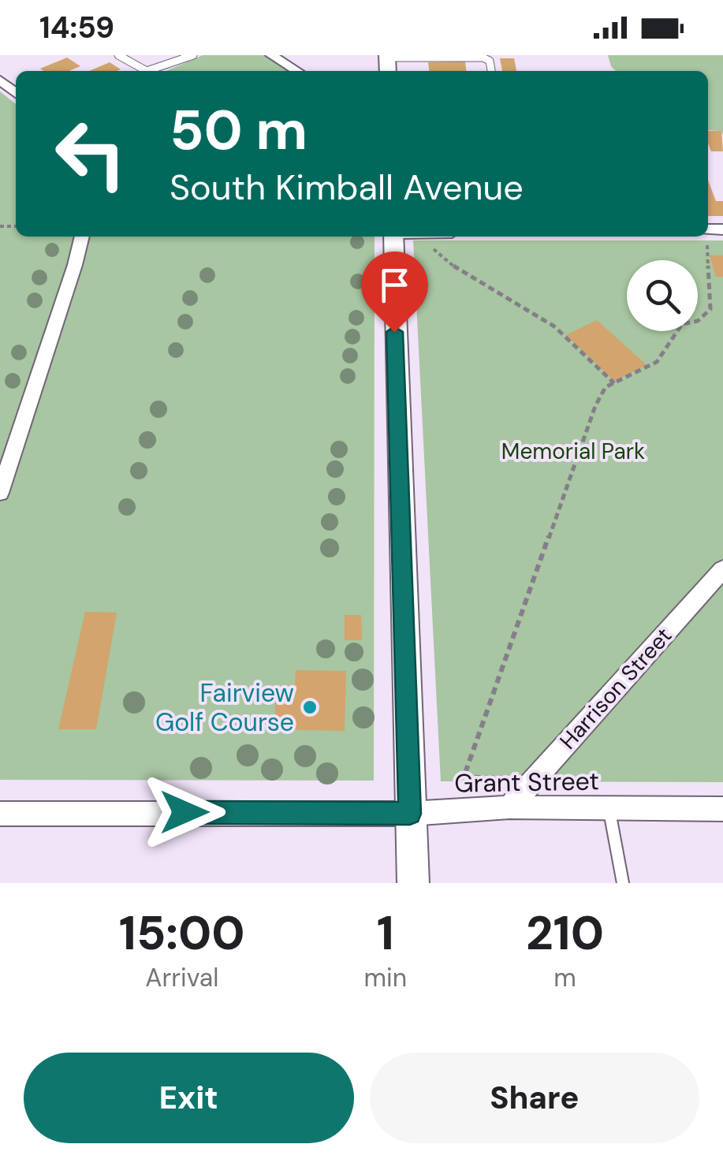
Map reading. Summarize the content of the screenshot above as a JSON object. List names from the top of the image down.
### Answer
{
  "streets": {
    "street": ["Harrison Street", "Grant Street"]
  },
  "crossings": [
    ["Harrison Street", "Grant Street"]
  ],
  "parks": ["Memorial Park"],
  "places": ["Fairview Golf Course"],
  "page": {
    "status": "14:59",
    "turn": ["50 m", "South Kimball Avenue"],
    "eta": [
      "15:00",
      "Arrival",
      "1",
      "min",
      "210",
      "m"
    ],
    "buttons": ["Exit", "Share"]
  }
}
